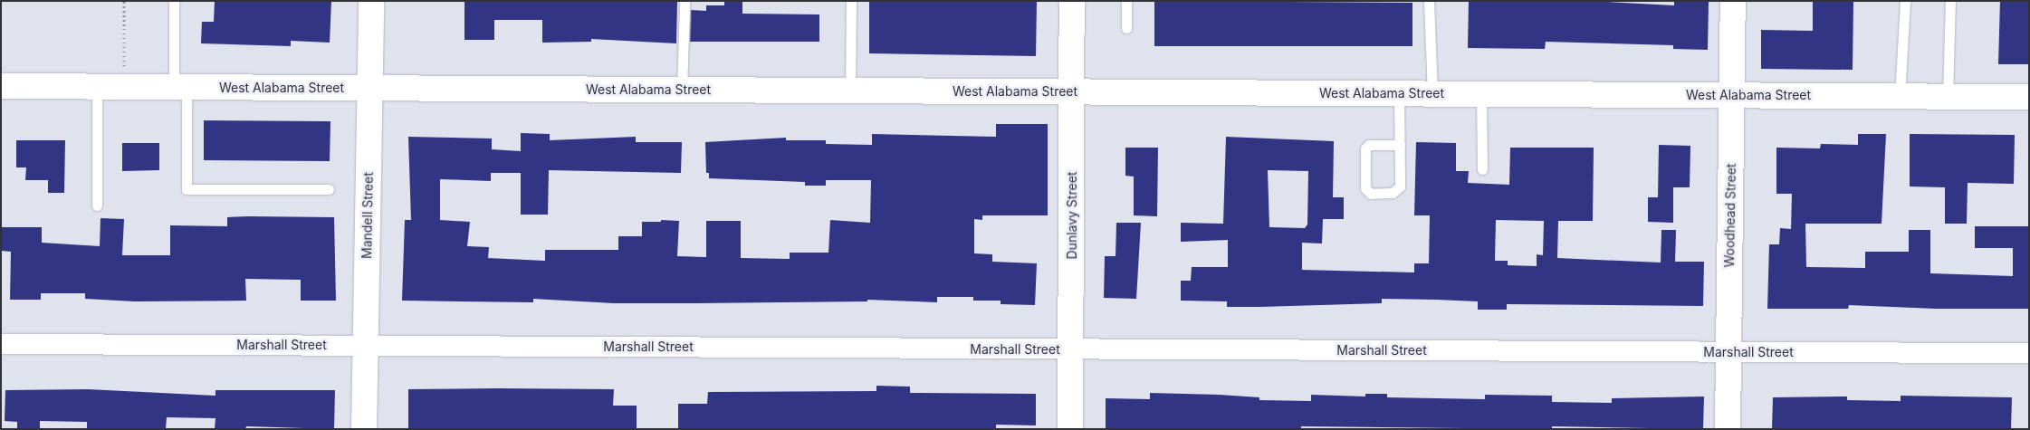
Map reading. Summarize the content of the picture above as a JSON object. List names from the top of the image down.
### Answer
{
  "streets": {
    "street": [
      "West Alabama Street",
      "Mandell Street",
      "Dunlavy Street",
      "Woodhead Street",
      "Marshall Street"
    ]
  },
  "crossings": [
    ["West Alabama Street", "Mandell Street"],
    ["West Alabama Street", "Dunlavy Street"],
    ["West Alabama Street", "Woodhead Street"],
    ["Mandell Street", "Marshall Street"],
    ["Dunlavy Street", "Marshall Street"],
    ["Woodhead Street", "Marshall Street"]
  ]
}
